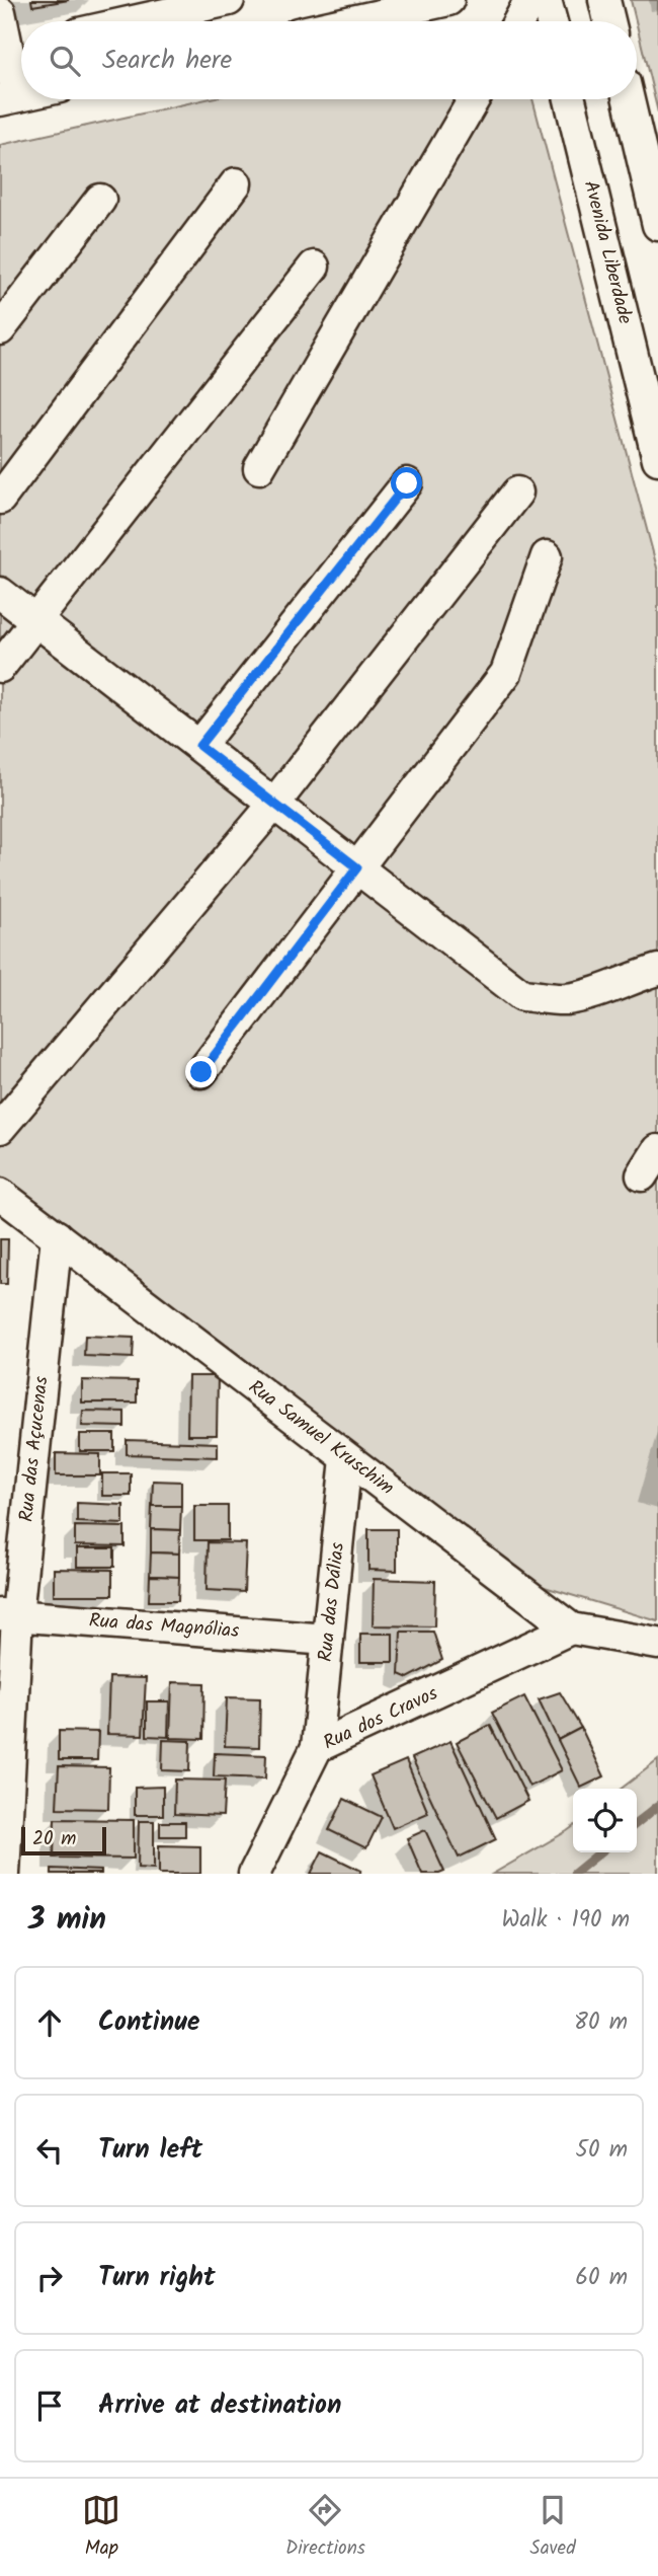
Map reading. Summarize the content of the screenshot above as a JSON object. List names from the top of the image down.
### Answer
{
  "streets": {
    "street": [
      "Avenida Liberdade",
      "Rua Samuel Kruschim",
      "Rua das Açucenas",
      "Rua das Dálias",
      "Rua das Magnólias",
      "Rua dos Cravos"
    ]
  },
  "crossings": [
    ["Rua Samuel Kruschim", "Rua das Açucenas"],
    ["Rua Samuel Kruschim", "Rua das Dálias"],
    ["Rua Samuel Kruschim", "Rua dos Cravos"],
    ["Rua das Açucenas", "Rua das Magnólias"],
    ["Rua das Dálias", "Rua das Magnólias"],
    ["Rua das Dálias", "Rua dos Cravos"]
  ],
  "scale_bar": "20 m",
  "page": {
    "search": "Search here",
    "scale": "20 m",
    "heading": ["3 min", "Walk · 190 m"],
    "list": [
      ["Continue", "80 m"],
      ["Turn left", "50 m"],
      ["Turn right", "60 m"],
      "Arrive at destination"
    ],
    "nav": ["Map", "Directions", "Saved"]
  }
}
